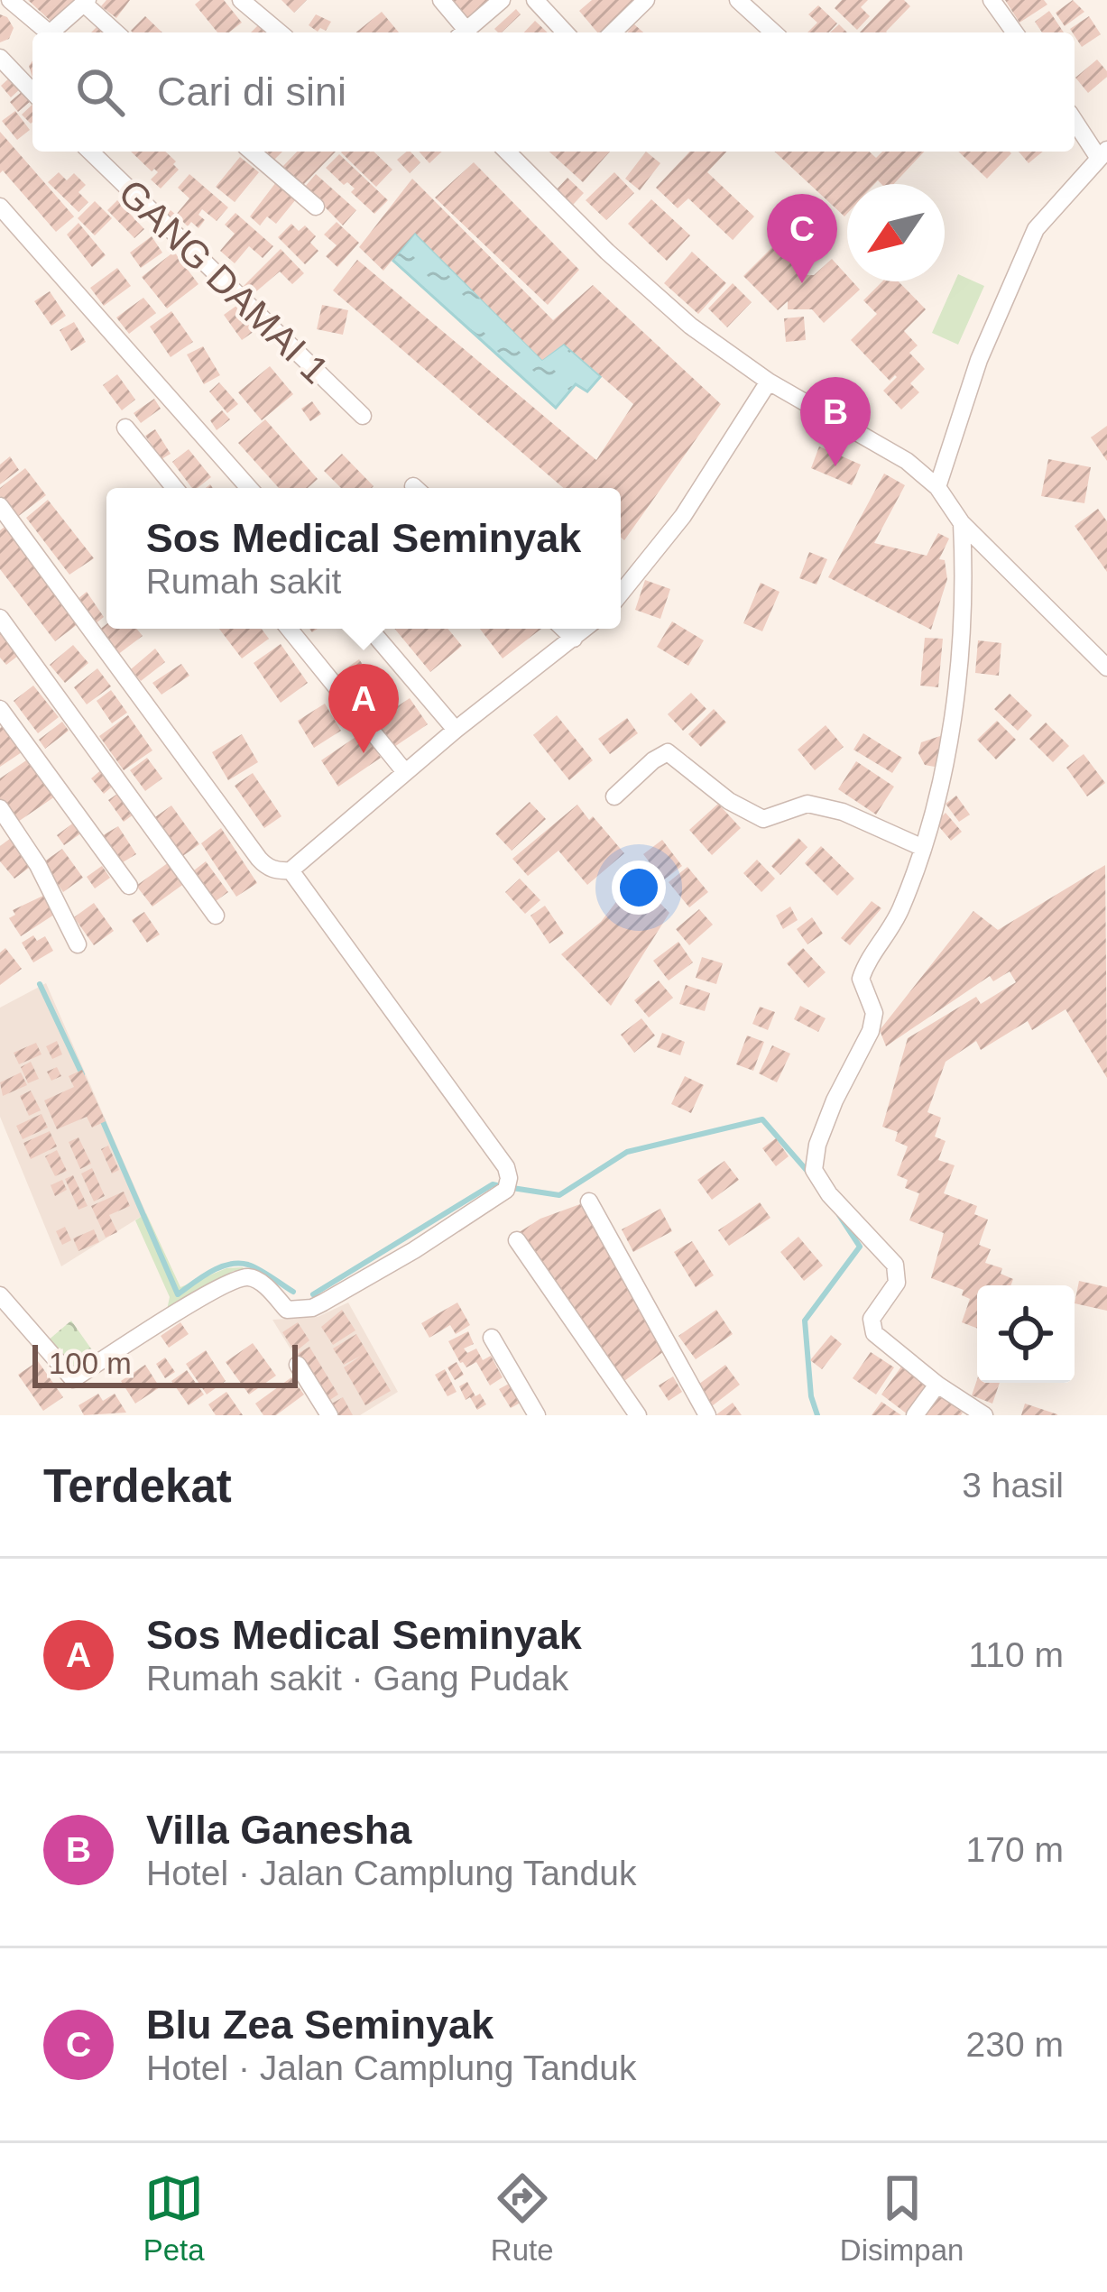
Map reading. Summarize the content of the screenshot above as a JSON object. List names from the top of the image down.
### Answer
{
  "streets": {
    "street": ["GANG DAMAI 1"]
  },
  "scale_bar": "100 m",
  "north": "bottom left",
  "page": {
    "search": "Cari di sini",
    "pins": ["C", "B", "A"],
    "popup": ["Sos Medical Seminyak", "Rumah sakit"],
    "scale": "100 m",
    "heading": ["Terdekat", "3 hasil"],
    "list": [
      {
        "mark": "A",
        "name": "Sos Medical Seminyak",
        "note": "Rumah sakit · Gang Pudak",
        "value": "110 m"
      },
      {
        "mark": "B",
        "name": "Villa Ganesha",
        "note": "Hotel · Jalan Camplung Tanduk",
        "value": "170 m"
      },
      {
        "mark": "C",
        "name": "Blu Zea Seminyak",
        "note": "Hotel · Jalan Camplung Tanduk",
        "value": "230 m"
      }
    ],
    "nav": ["Peta", "Rute", "Disimpan"]
  }
}
